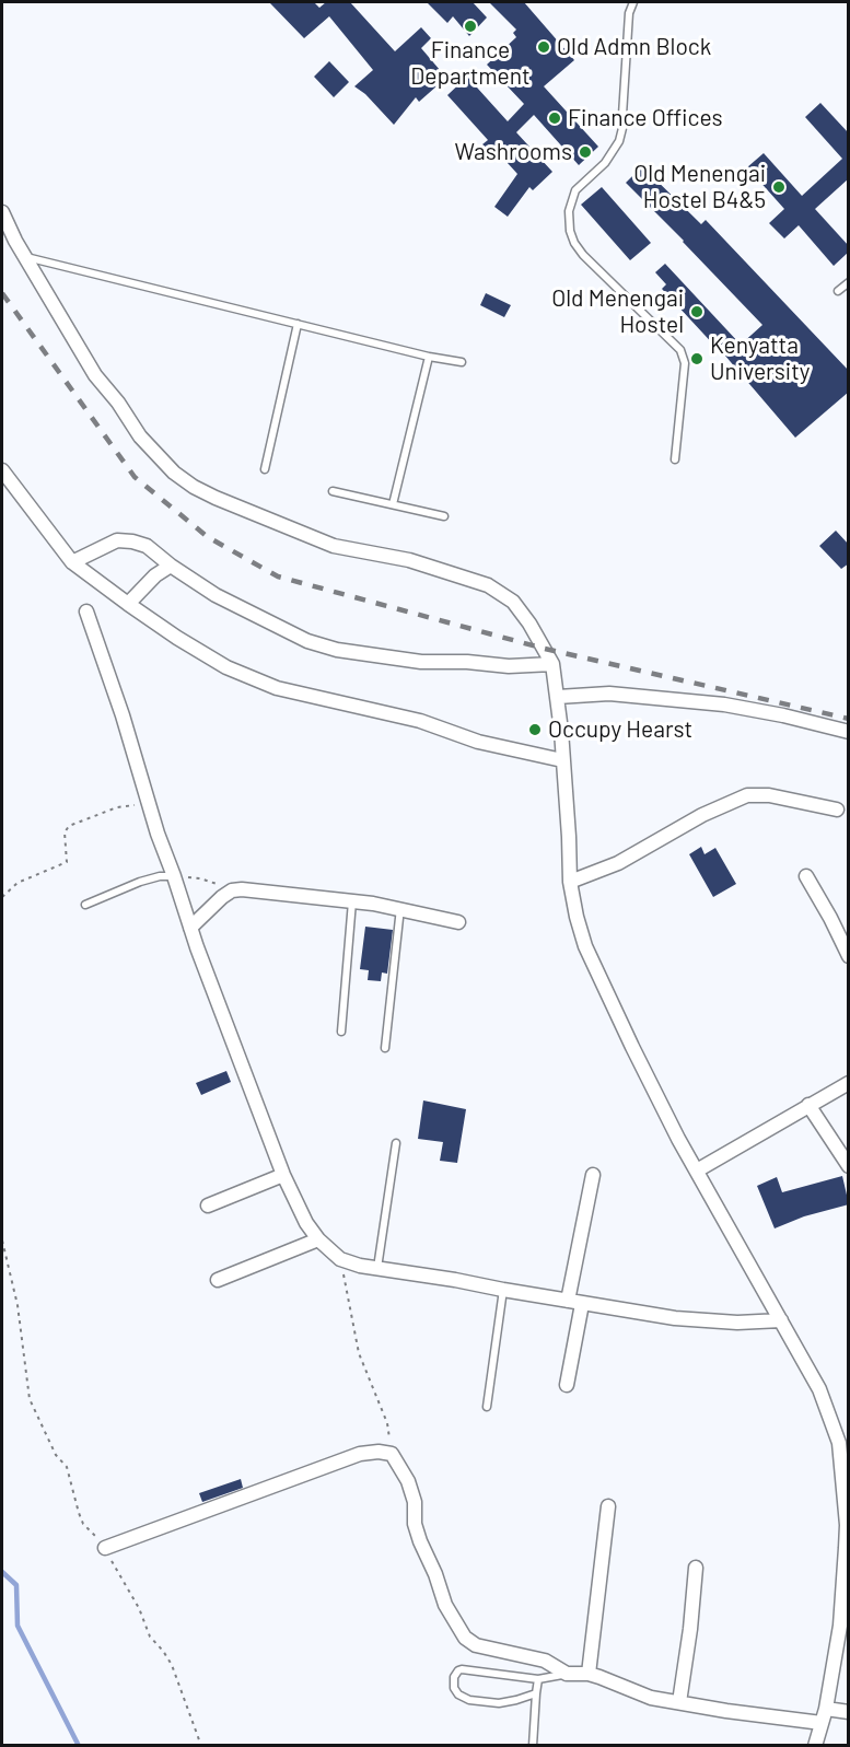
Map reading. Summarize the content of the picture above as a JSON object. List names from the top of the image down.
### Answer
{
  "places": [
    "Finance Department",
    "Old Admn Block",
    "Finance Offices",
    "Washrooms",
    "Old Menengai Hostel B4&5",
    "Old Menengai Hostel",
    "Kenyatta University",
    "Occupy Hearst"
  ]
}
